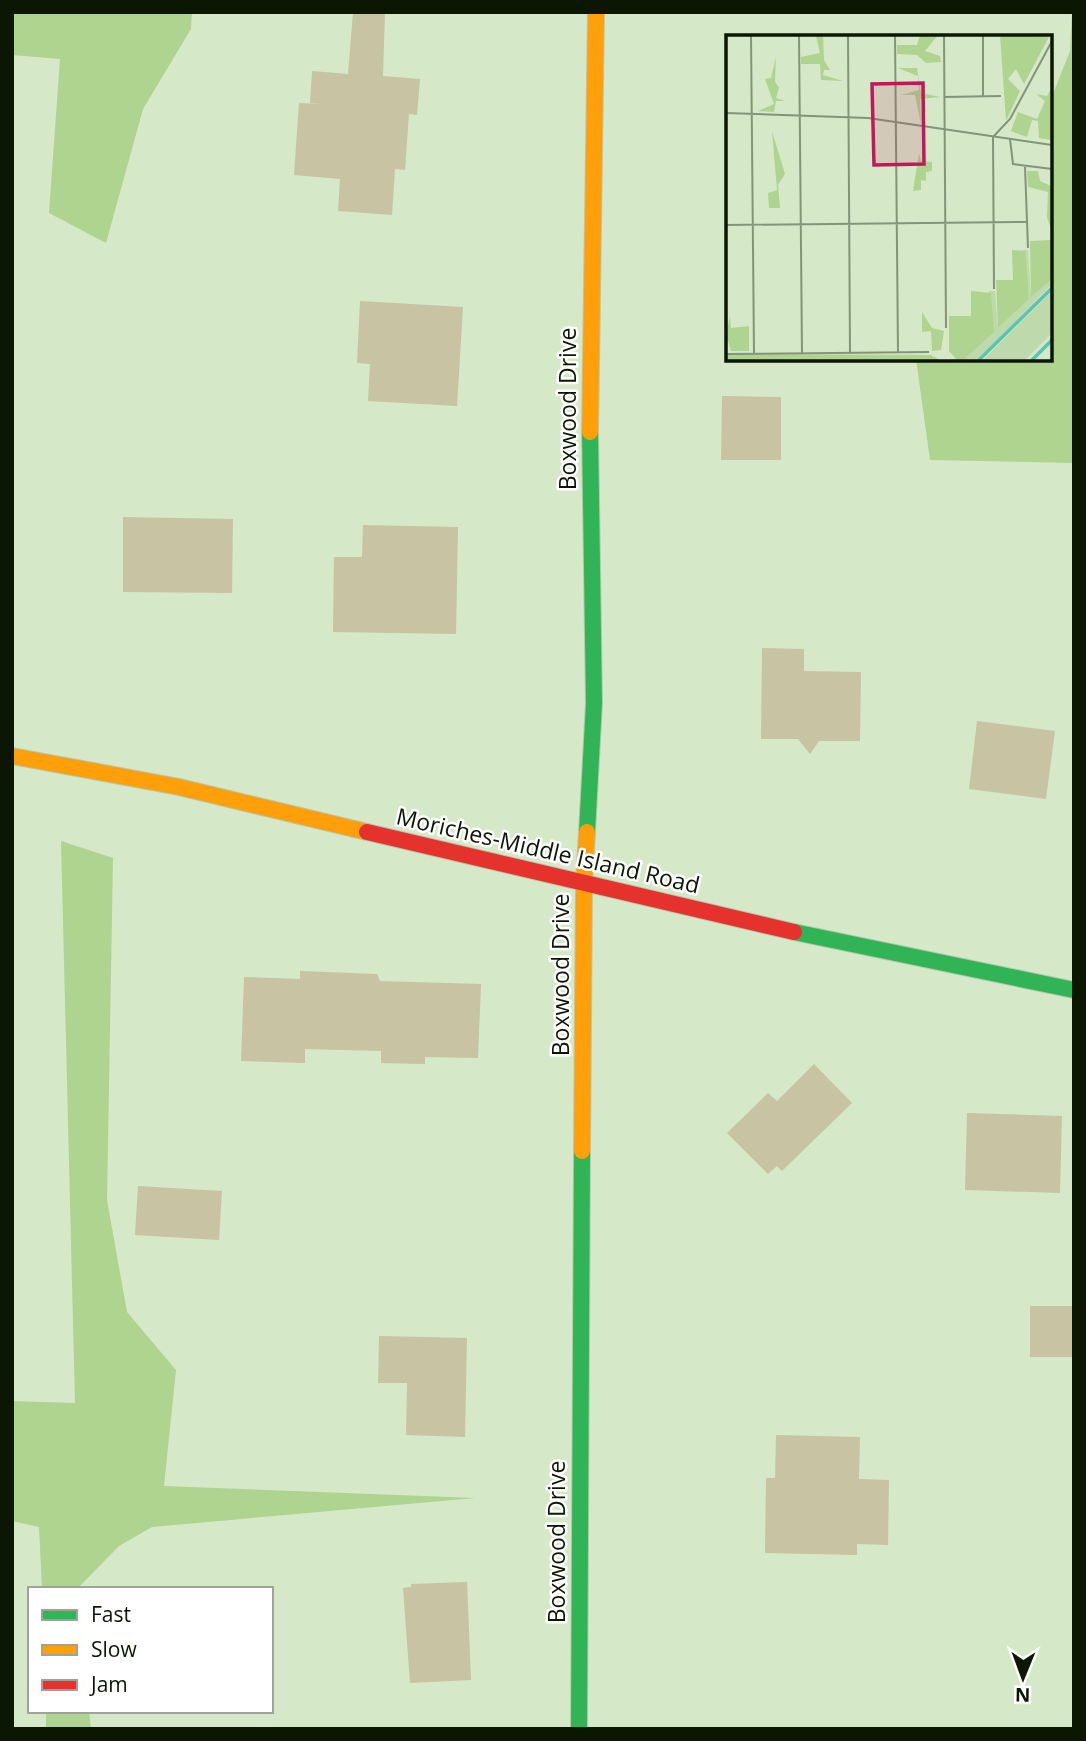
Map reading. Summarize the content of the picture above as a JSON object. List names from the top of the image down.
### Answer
{
  "streets": {
    "street": ["Boxwood Drive", "Moriches-Middle Island Road"]
  },
  "crossings": [
    ["Boxwood Drive", "Moriches-Middle Island Road"]
  ],
  "legend": ["Fast", "Slow", "Jam"],
  "north": "bottom"
}
